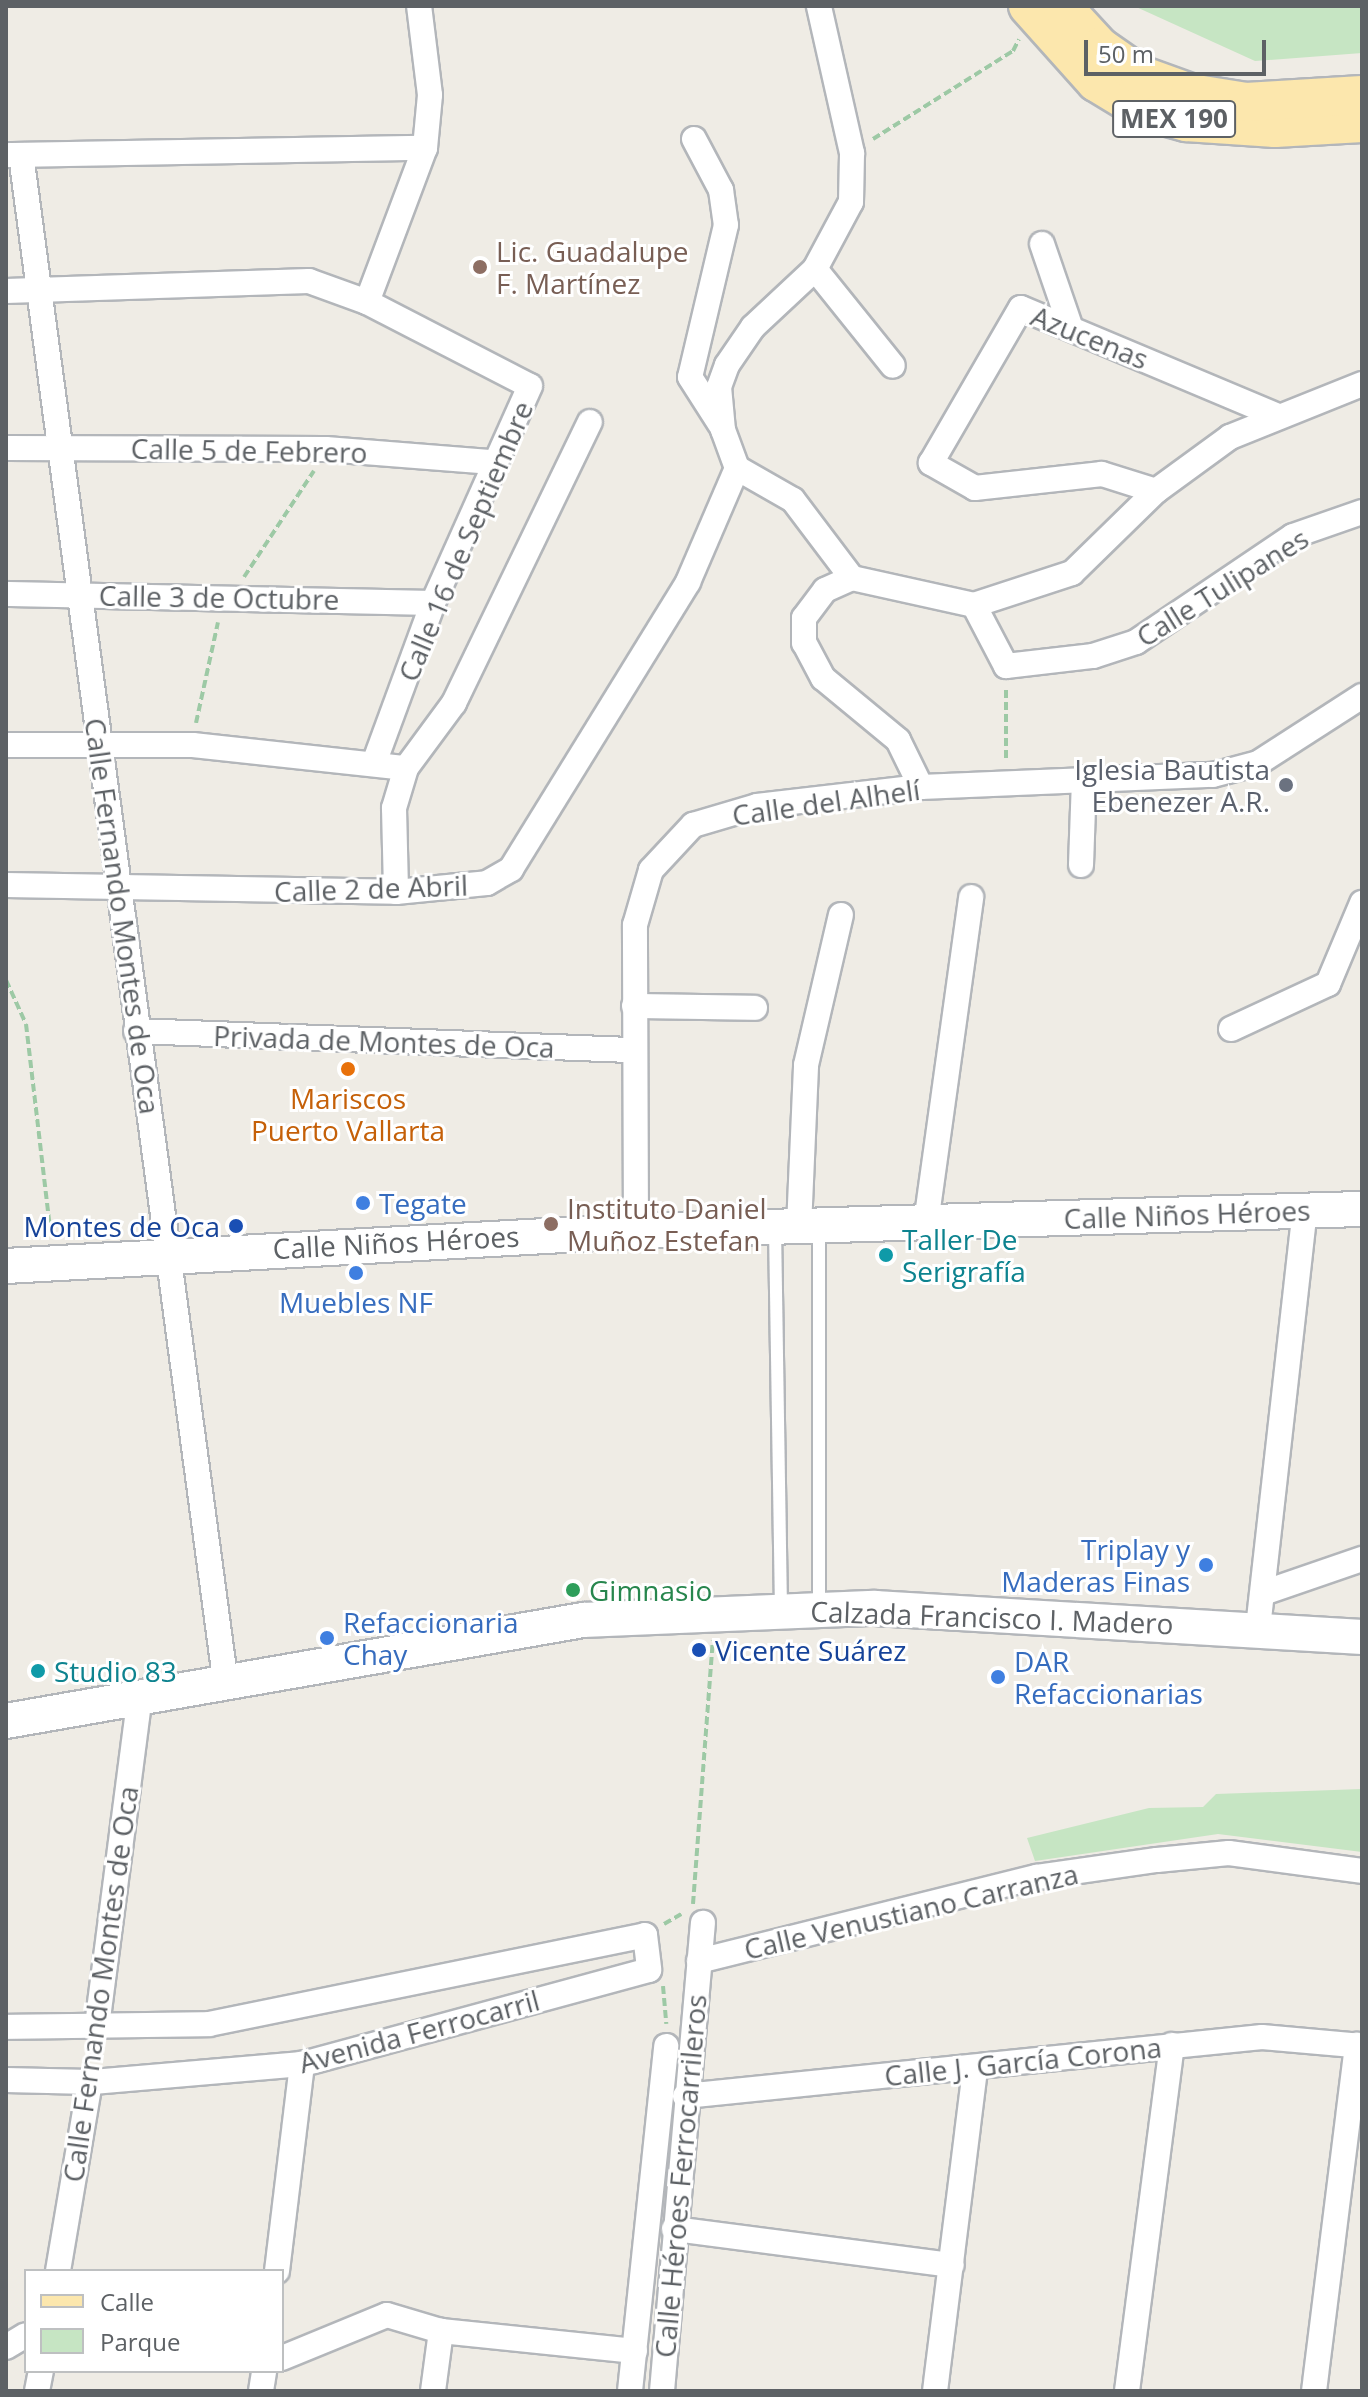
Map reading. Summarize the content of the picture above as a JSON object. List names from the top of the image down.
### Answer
{
  "streets": {
    "main road": ["MEX 190", "Calle Niños Héroes", "Calzada Francisco I. Madero"],
    "street": [
      "Azucenas",
      "Calle 5 de Febrero",
      "Calle 16 de Septiembre",
      "Calle Tulipanes",
      "Calle 3 de Octubre",
      "Calle del Alhelí",
      "Calle 2 de Abril",
      "Calle Fernando Montes de Oca",
      "Privada de Montes de Oca",
      "Calle Venustiano Carranza",
      "Avenida Ferrocarril",
      "Calle J. García Corona",
      "Calle Héroes Ferrocarrileros"
    ]
  },
  "crossings": [
    ["Calle 5 de Febrero", "Calle 16 de Septiembre"],
    ["Calle 5 de Febrero", "Calle Fernando Montes de Oca"],
    ["Calle 16 de Septiembre", "Calle 3 de Octubre"],
    ["Calle 16 de Septiembre", "Calle Fernando Montes de Oca"],
    ["Calle 3 de Octubre", "Calle Fernando Montes de Oca"],
    ["Calle del Alhelí", "Privada de Montes de Oca"],
    ["Calle del Alhelí", "Calle Niños Héroes"],
    ["Calle 2 de Abril", "Calle Fernando Montes de Oca"],
    ["Calle Fernando Montes de Oca", "Privada de Montes de Oca"],
    ["Calle Fernando Montes de Oca", "Calle Niños Héroes"],
    ["Calle Fernando Montes de Oca", "Calzada Francisco I. Madero"],
    ["Calle Fernando Montes de Oca", "Avenida Ferrocarril"],
    ["Calle Venustiano Carranza", "Calle Héroes Ferrocarrileros"],
    ["Calle J. García Corona", "Calle Héroes Ferrocarrileros"]
  ],
  "places": [
    "Lic. Guadalupe F. Martínez",
    "Iglesia Bautista Ebenezer A.R.",
    "Mariscos Puerto Vallarta",
    "Tegate",
    "Instituto Daniel Muñoz Estefan",
    "Montes de Oca",
    "Taller De Serigrafía",
    "Muebles NF",
    "Triplay y Maderas Finas",
    "Gimnasio",
    "Refaccionaria Chay",
    "Vicente Suárez",
    "Studio 83",
    "DAR Refaccionarias"
  ],
  "legend": ["Calle", "Parque"],
  "scale_bar": "50 m"
}
